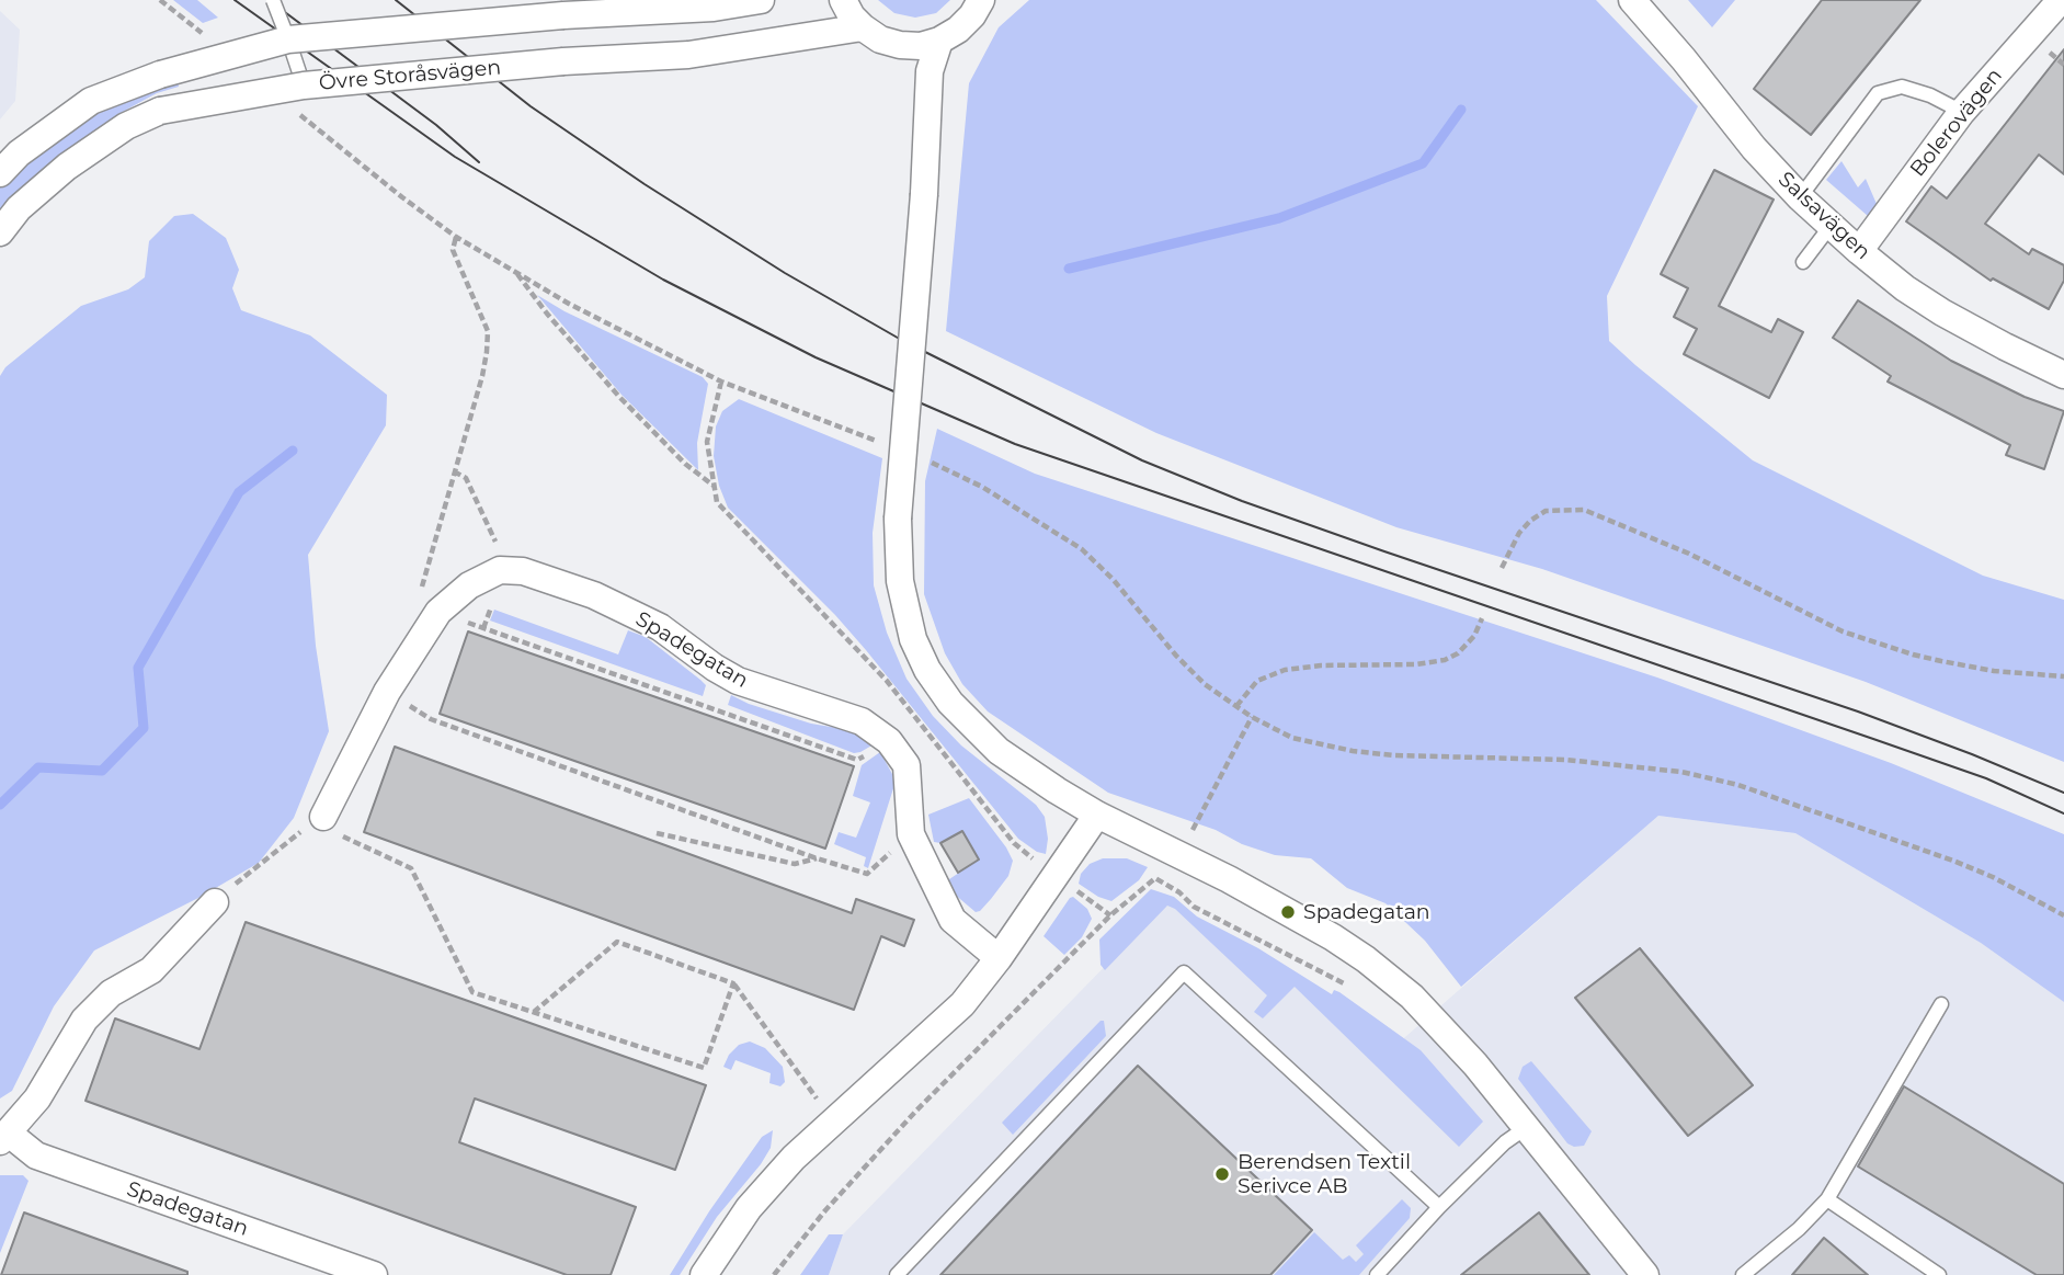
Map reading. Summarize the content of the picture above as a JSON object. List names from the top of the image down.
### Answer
{
  "streets": {
    "street": [
      "Övre Storåsvägen",
      "Bolerovägen",
      "Salsavägen",
      "Spadegatan"
    ]
  },
  "crossings": [
    ["Bolerovägen", "Salsavägen"]
  ],
  "places": ["Spadegatan", "Berendsen Textil Serivce AB"]
}
